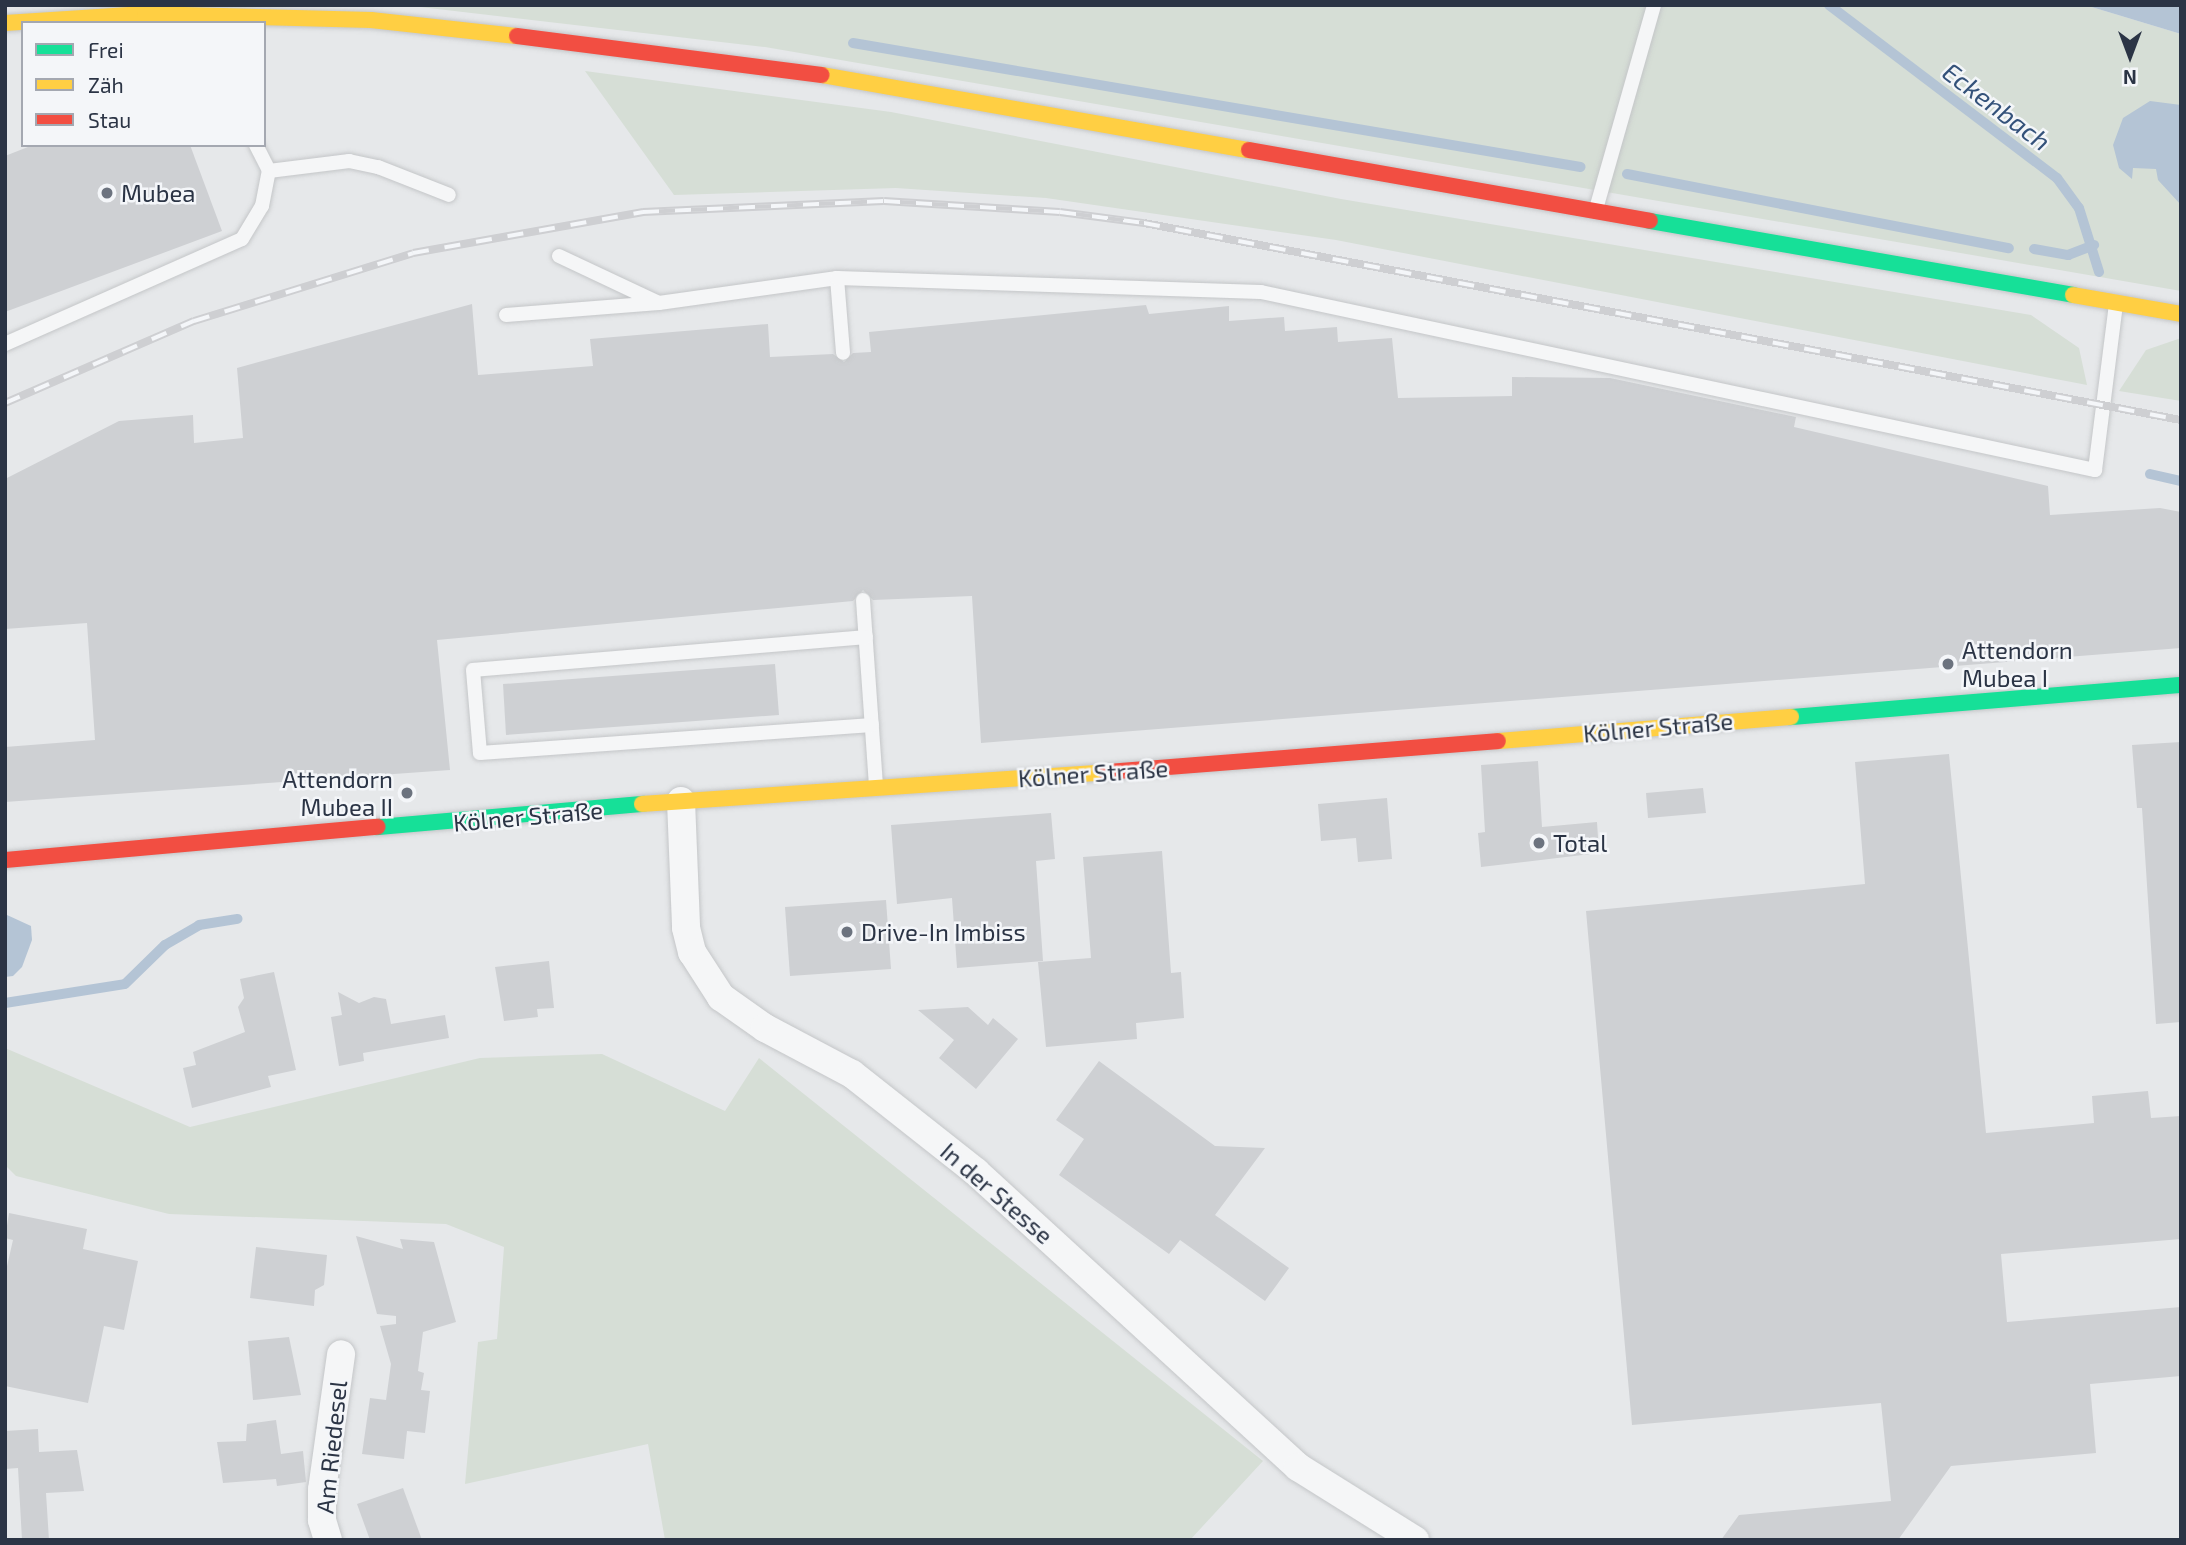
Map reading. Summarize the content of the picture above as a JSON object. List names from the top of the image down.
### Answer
{
  "streets": {
    "main road": ["Kölner Straße"],
    "street": ["In der Stesse", "Am Riedesel"]
  },
  "crossings": [
    ["Kölner Straße", "In der Stesse"]
  ],
  "water": ["Eckenbach"],
  "places": [
    "Mubea",
    "Attendorn Mubea I",
    "Attendorn Mubea II",
    "Total",
    "Drive-In Imbiss"
  ],
  "legend": ["Frei", "Zäh", "Stau"],
  "north": "bottom"
}
